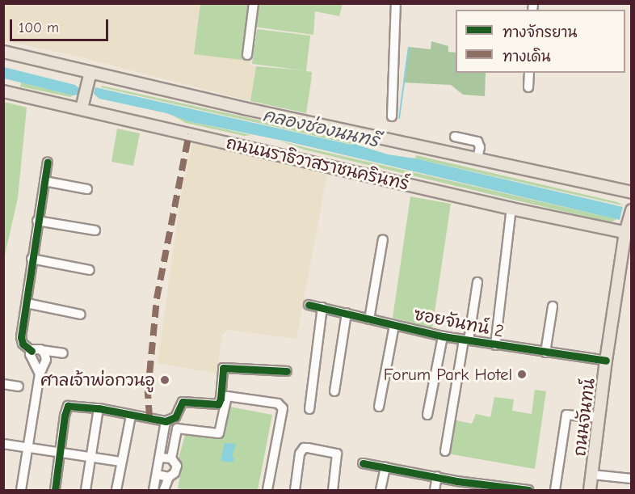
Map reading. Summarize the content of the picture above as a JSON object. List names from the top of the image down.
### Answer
{
  "streets": {
    "main road": ["ถนนนราธิวาสราชนครินทร์", "ถนนจันทน์"],
    "street": ["ซอยจันทน์ 2"]
  },
  "crossings": [
    ["ถนนนราธิวาสราชนครินทร์", "ถนนจันทน์"],
    ["ซอยจันทน์ 2", "ถนนจันทน์"]
  ],
  "water": ["คลองช่องนนทรี"],
  "places": ["Forum Park Hotel", "ศาลเจ้าพ่อกวนอู"],
  "legend": ["ทางจักรยาน", "ทางเดิน"],
  "scale_bar": "100 m"
}
